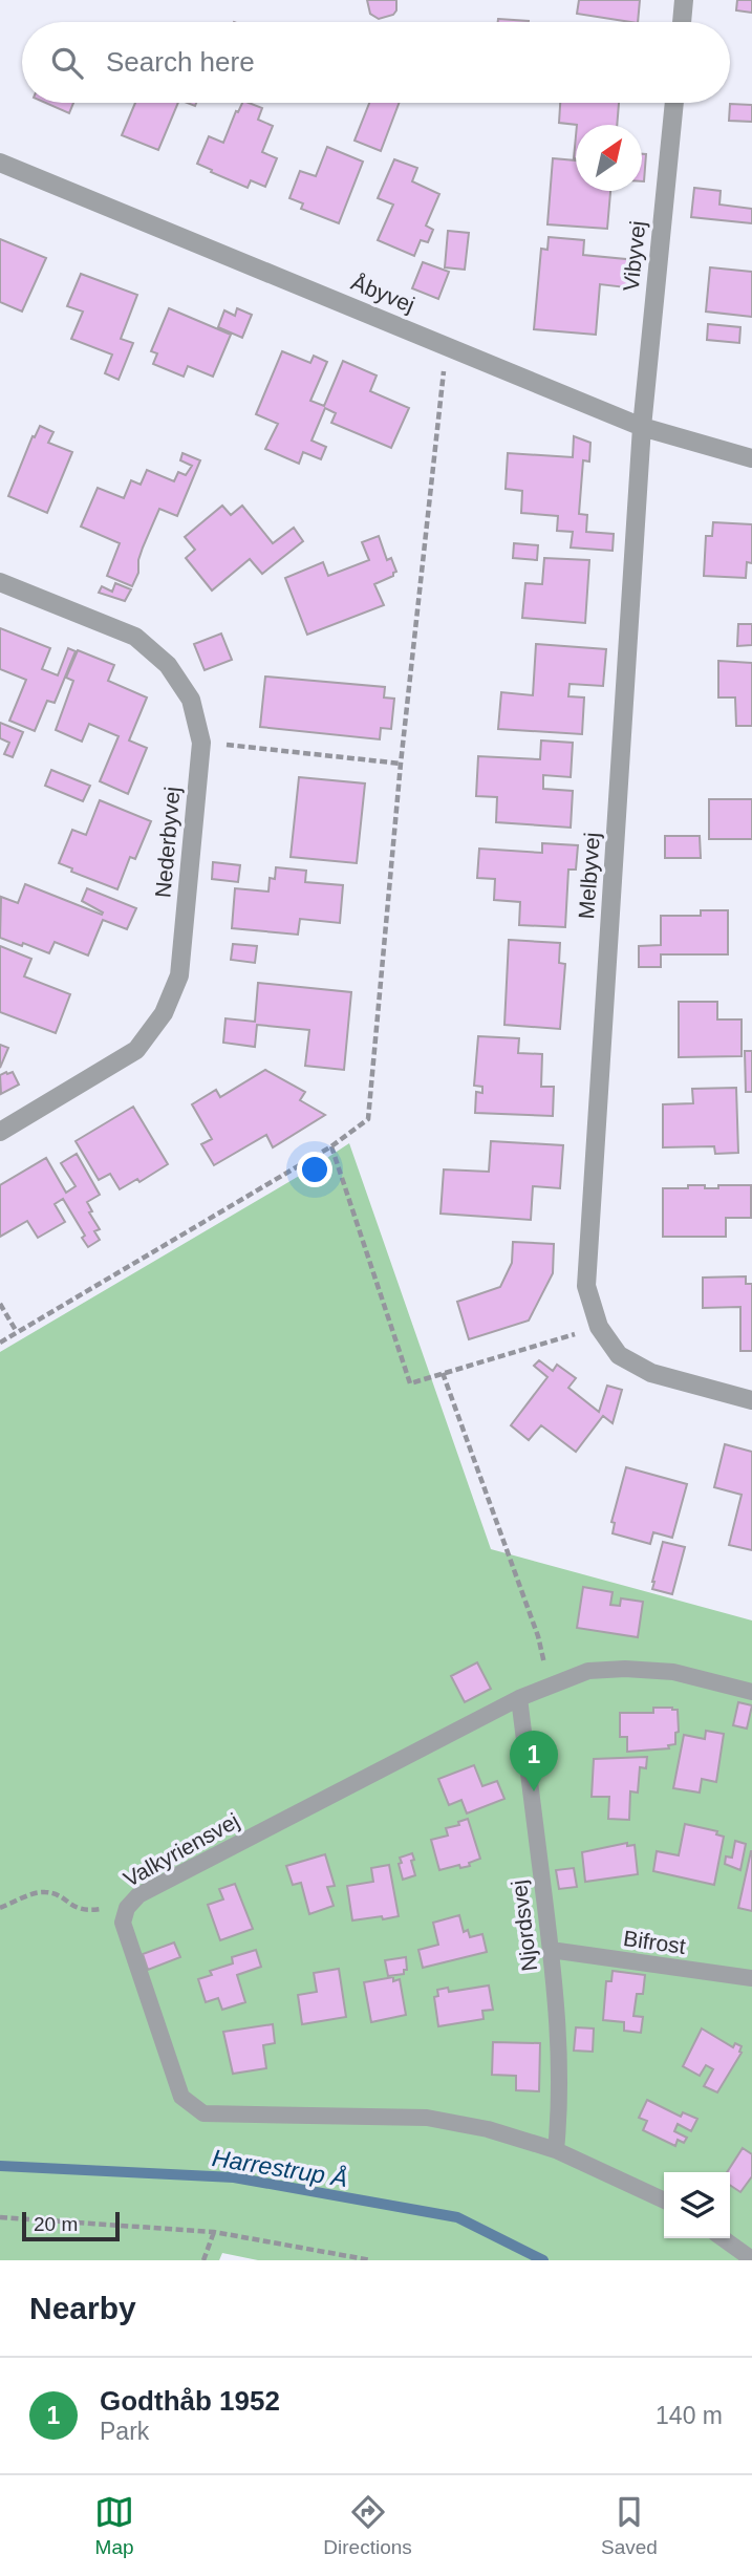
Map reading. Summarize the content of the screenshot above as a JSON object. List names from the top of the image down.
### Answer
{
  "streets": {
    "street": [
      "Vibyvej",
      "Åbyvej",
      "Nederbyvej",
      "Melbyvej"
    ],
    "lane": ["Valkyriensvej", "Njordsvej", "Bifrost"]
  },
  "crossings": [
    ["Vibyvej", "Åbyvej"],
    ["Vibyvej", "Melbyvej"],
    ["Åbyvej", "Melbyvej"],
    ["Valkyriensvej", "Njordsvej"],
    ["Njordsvej", "Bifrost"]
  ],
  "water": ["Harrestrup Å"],
  "scale_bar": "20 m",
  "north": "top right",
  "page": {
    "search": "Search here",
    "pins": "1",
    "scale": "20 m",
    "heading": "Nearby",
    "list": [
      {
        "mark": "1",
        "name": "Godthåb 1952",
        "note": "Park",
        "value": "140 m"
      }
    ],
    "nav": ["Map", "Directions", "Saved"]
  }
}
